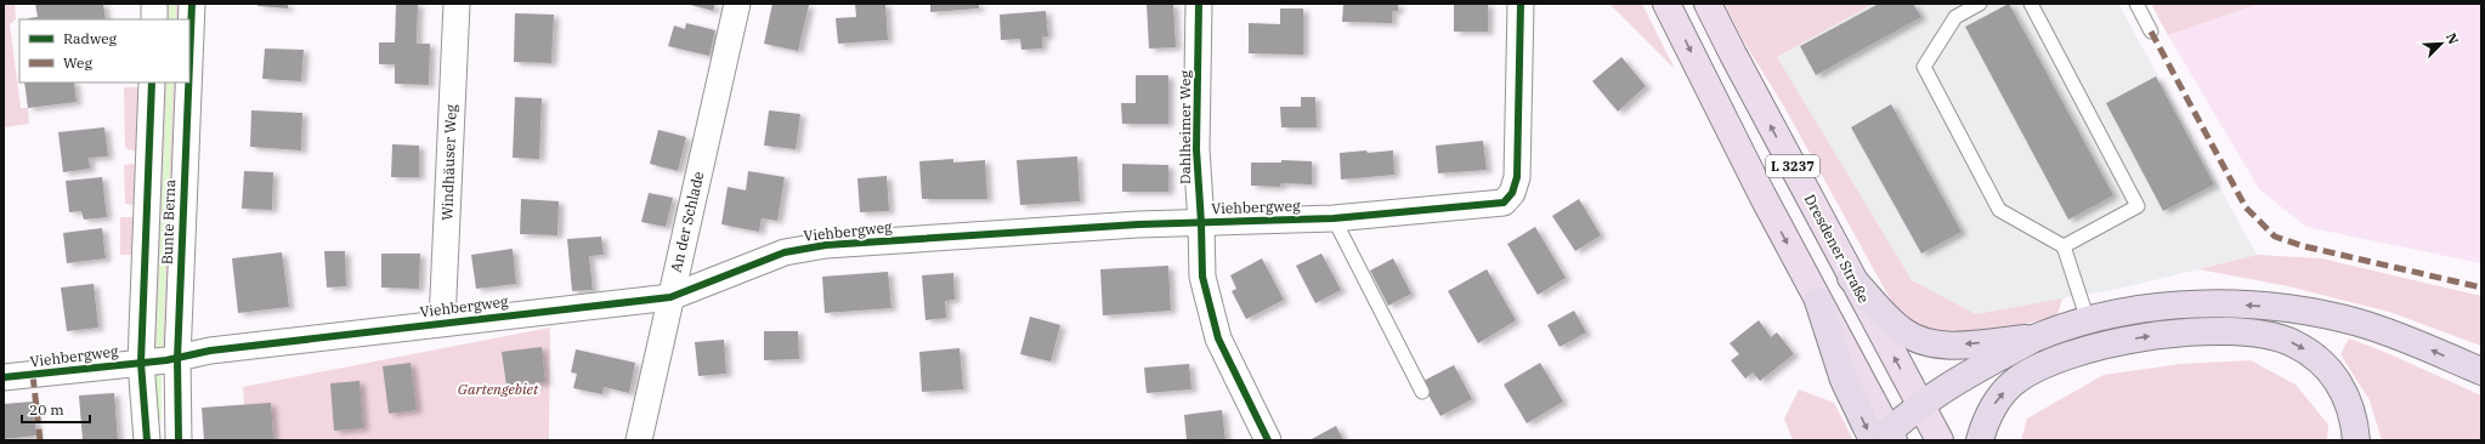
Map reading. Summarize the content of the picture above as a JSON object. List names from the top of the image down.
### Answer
{
  "streets": {
    "main road": ["L 3237", "Dresdener Straße"],
    "street": [
      "Dahlheimer Weg",
      "Windhäuser Weg",
      "Viehbergweg",
      "Bunte Berna",
      "An der Schlade"
    ]
  },
  "crossings": [
    ["Dahlheimer Weg", "Viehbergweg"],
    ["Windhäuser Weg", "Viehbergweg"],
    ["Viehbergweg", "Bunte Berna"],
    ["Viehbergweg", "An der Schlade"]
  ],
  "parks": ["Gartengebiet"],
  "legend": ["Radweg", "Weg"],
  "scale_bar": "20 m",
  "north": "top right"
}
